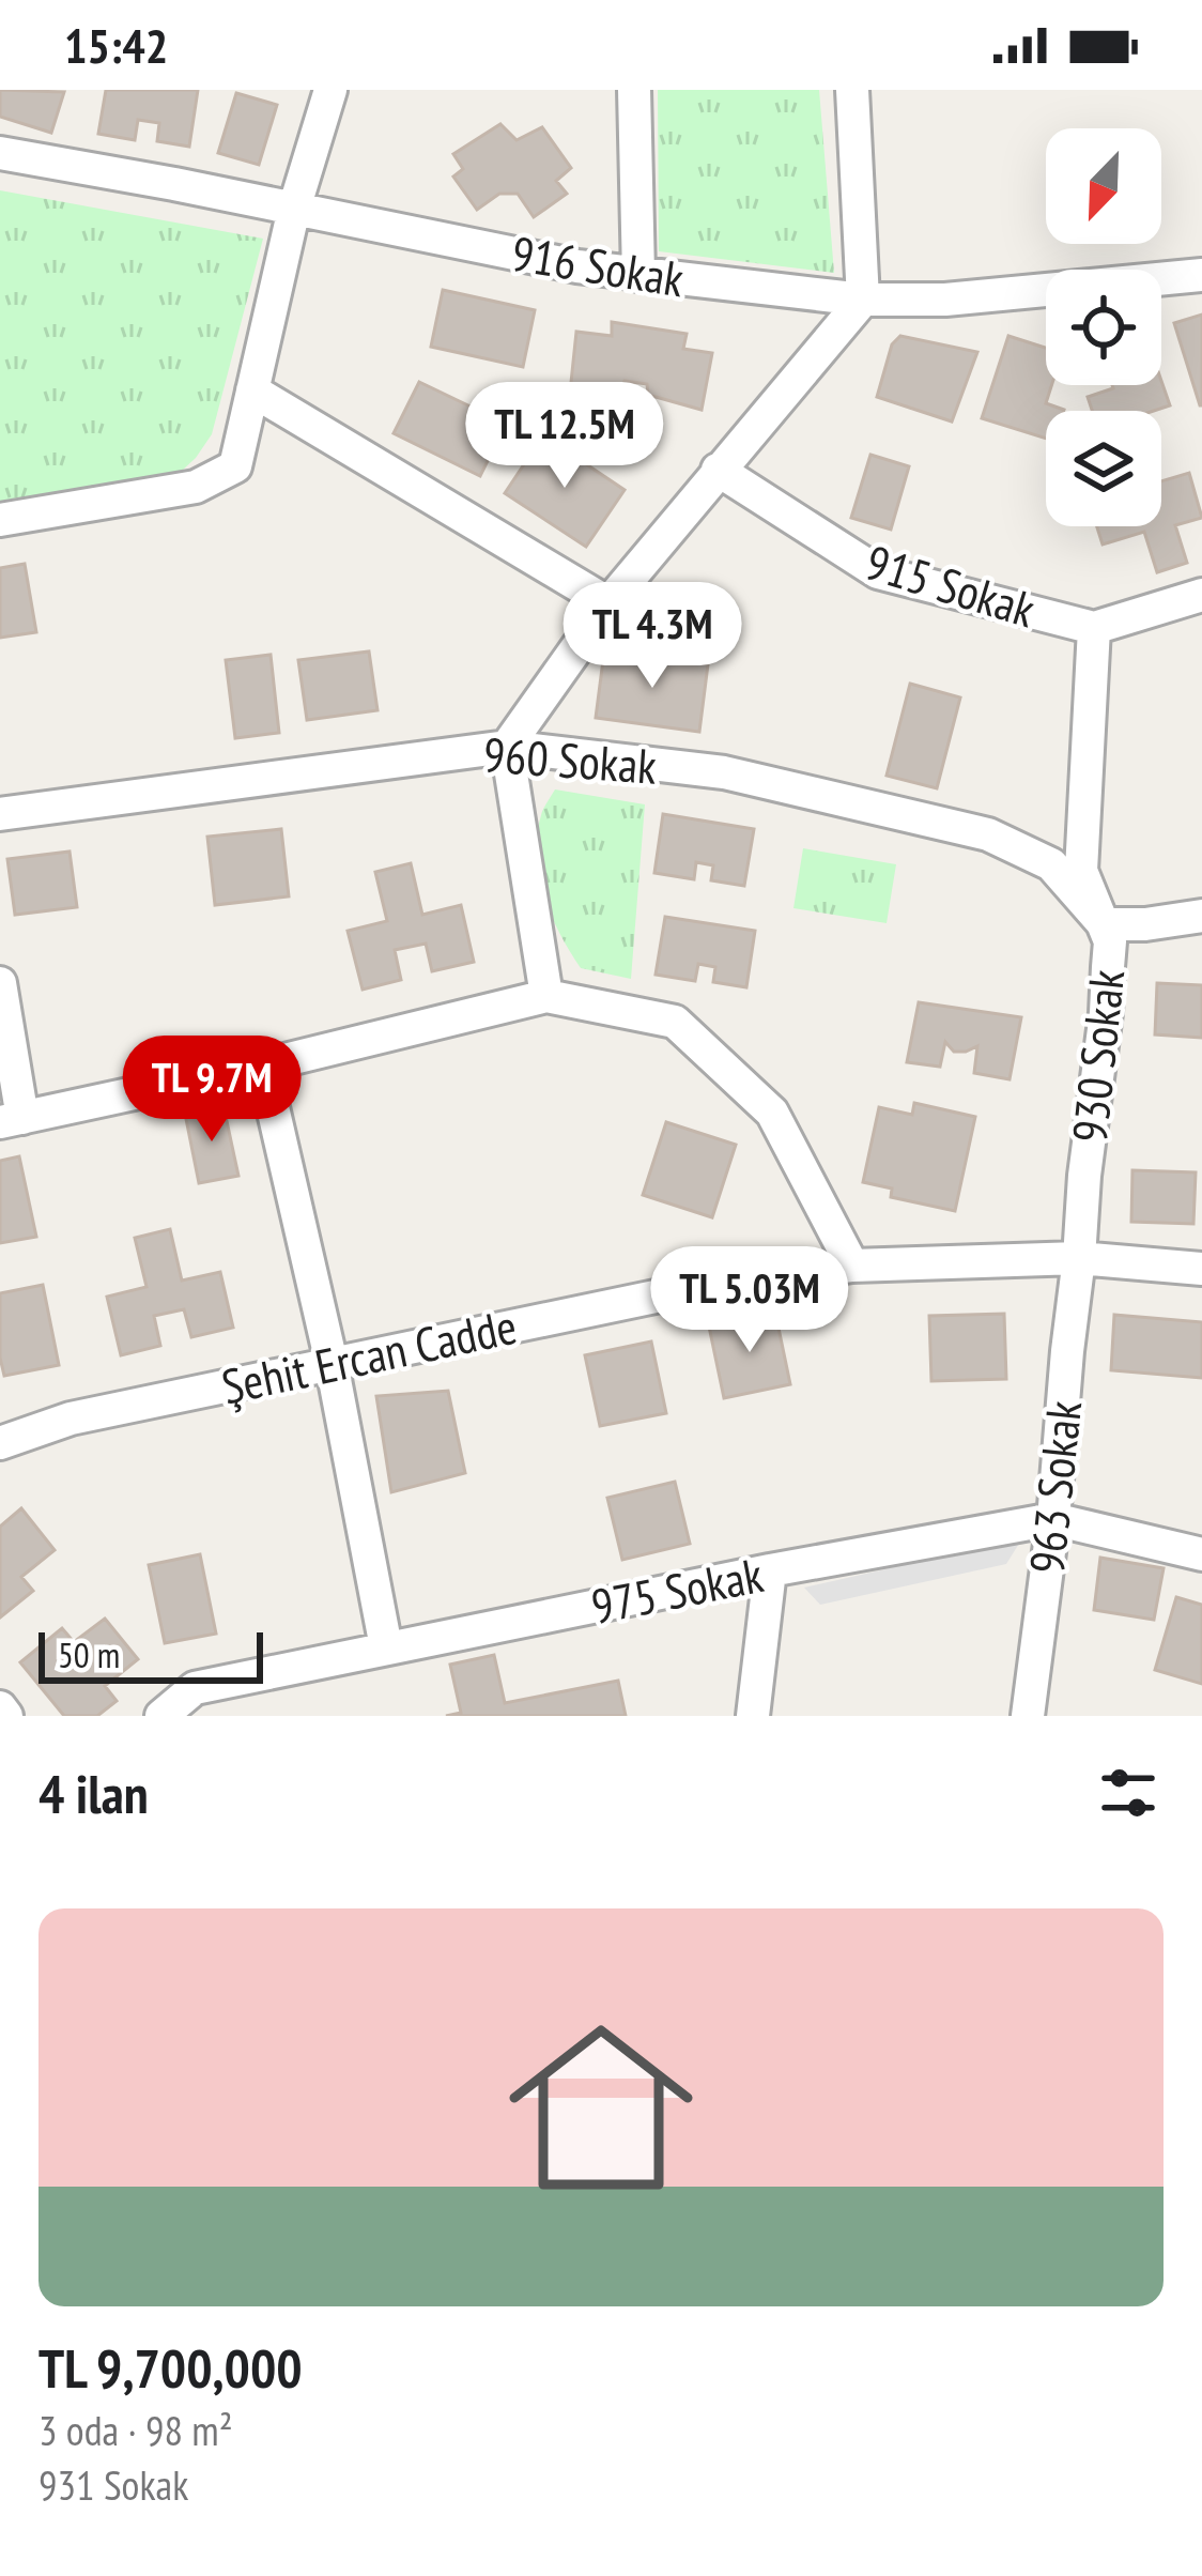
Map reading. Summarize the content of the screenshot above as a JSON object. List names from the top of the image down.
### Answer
{
  "streets": {
    "street": [
      "916 Sokak",
      "915 Sokak",
      "960 Sokak",
      "930 Sokak",
      "Şehit Ercan Cadde",
      "963 Sokak",
      "975 Sokak"
    ]
  },
  "crossings": [
    ["915 Sokak", "930 Sokak"],
    ["960 Sokak", "930 Sokak"],
    ["930 Sokak", "Şehit Ercan Cadde"],
    ["930 Sokak", "963 Sokak"],
    ["Şehit Ercan Cadde", "963 Sokak"],
    ["963 Sokak", "975 Sokak"]
  ],
  "scale_bar": "50 m",
  "north": "bottom left",
  "page": {
    "status": "15:42",
    "price": [
      "TL 12.5M",
      "TL 4.3M",
      "TL 9.7M",
      "TL 5.03M"
    ],
    "scale": "50 m",
    "heading": "4 ilan",
    "list": [
      {
        "name": "TL 9,700,000",
        "note": "3 oda · 98 m² · 931 Sokak"
      }
    ]
  }
}
